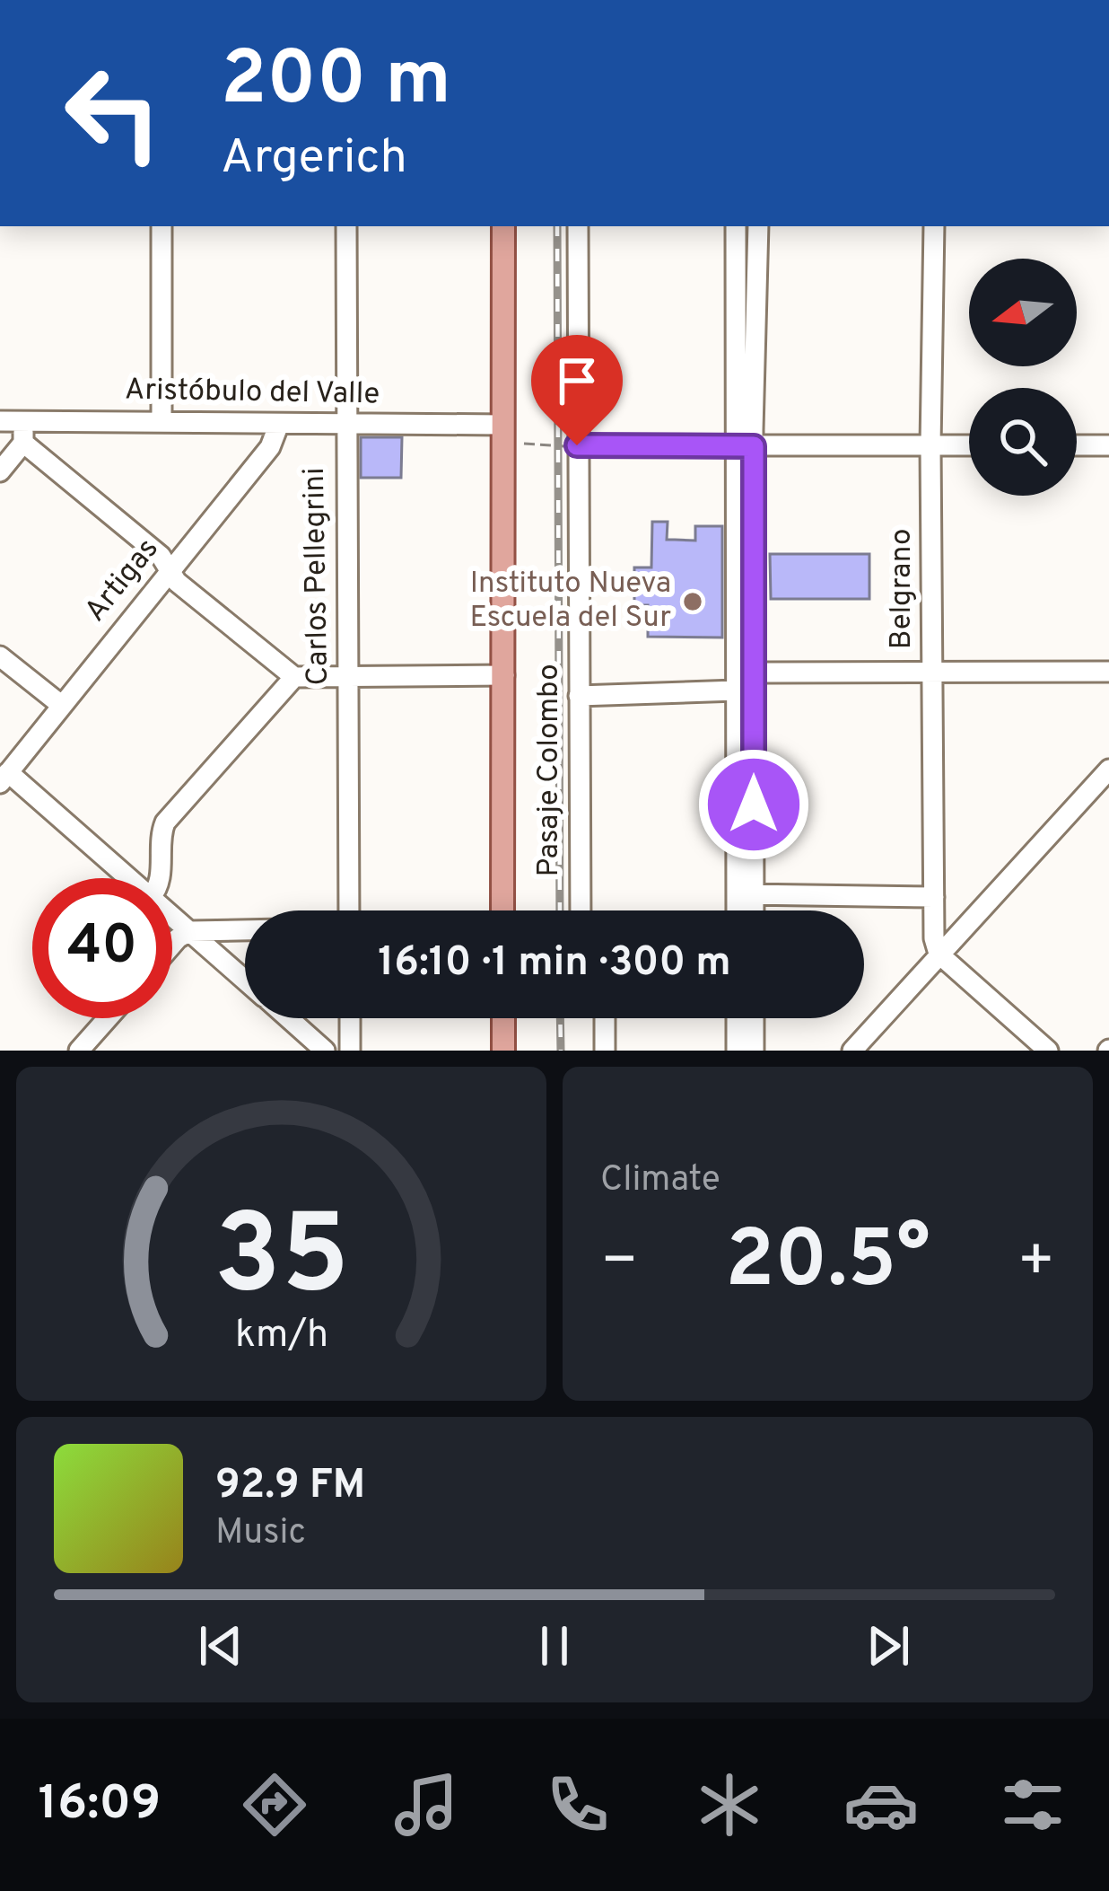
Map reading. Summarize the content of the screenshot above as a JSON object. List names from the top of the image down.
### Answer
{
  "streets": {
    "street": [
      "Aristóbulo del Valle",
      "Carlos Pellegrini",
      "Artigas",
      "Belgrano",
      "Pasaje Colombo"
    ]
  },
  "crossings": [
    ["Aristóbulo del Valle", "Carlos Pellegrini"],
    ["Aristóbulo del Valle", "Artigas"]
  ],
  "places": ["Instituto Nueva Escuela del Sur"],
  "north": "left",
  "page": {
    "turn": ["200 m", "Argerich"],
    "limit": "40",
    "trip": "16:10 · 1 min · 300 m",
    "tile": "Climate",
    "heat": ["−", "20.5°", "+"],
    "song": ["92.9 FM", "Music"],
    "tabs": "16:09",
    "gauge": ["35", "km/h"]
  }
}
